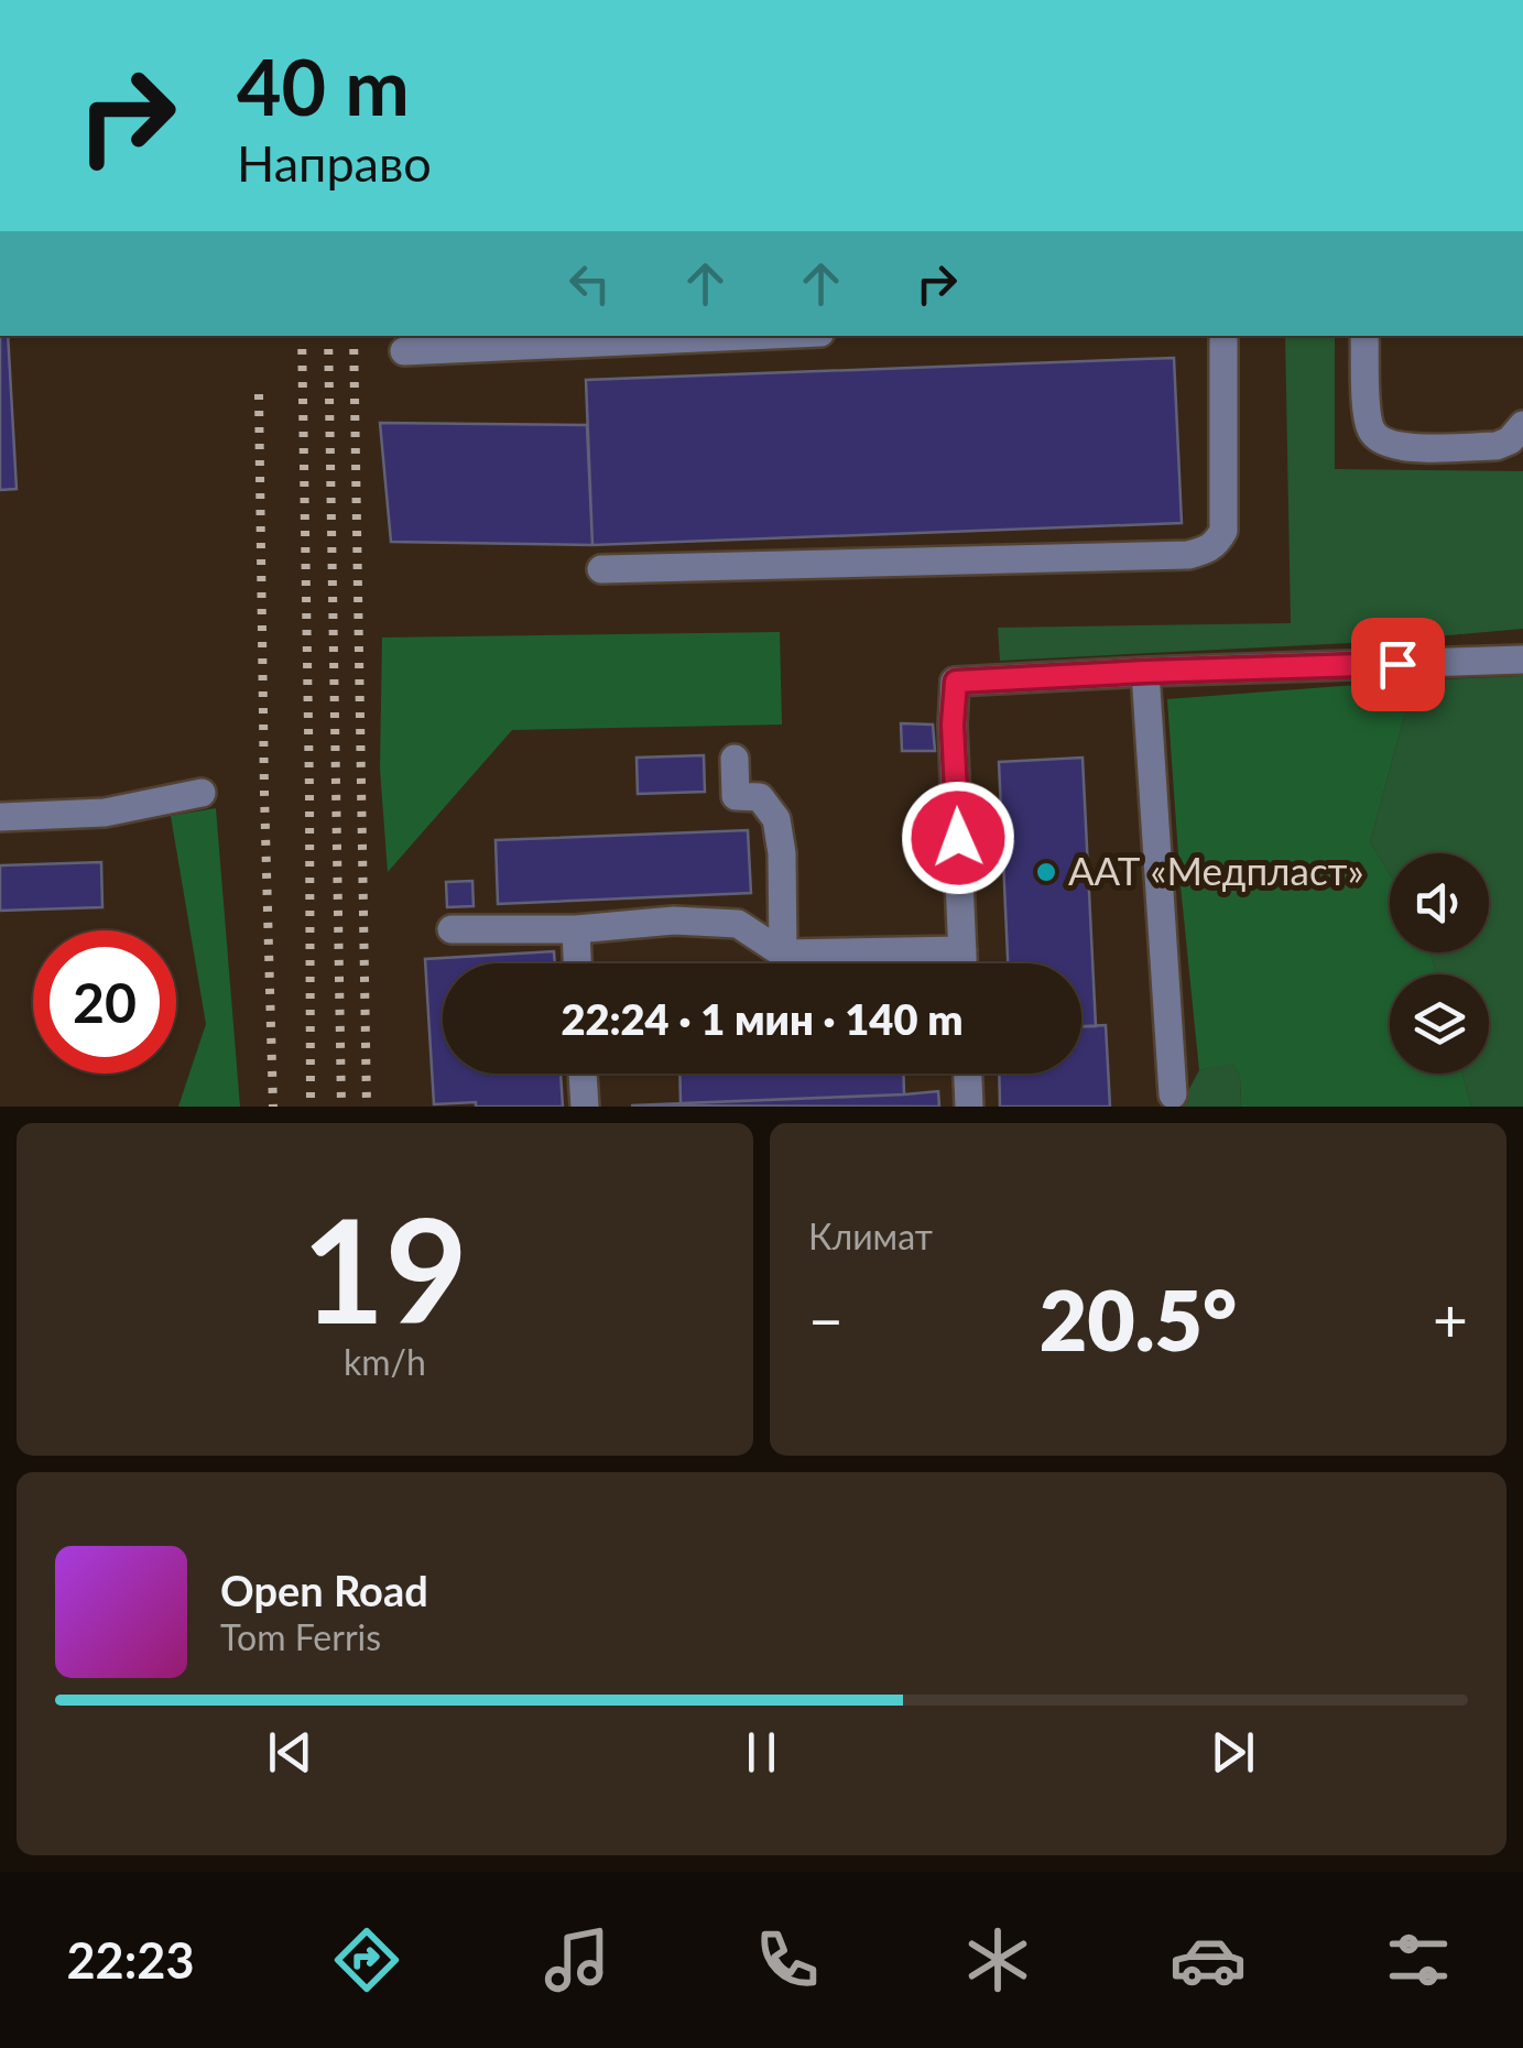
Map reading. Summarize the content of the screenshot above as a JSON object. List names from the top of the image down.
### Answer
{
  "places": ["ААТ «Медпласт»"],
  "page": {
    "turn": ["40 m", "Направо"],
    "limit": "20",
    "trip": "22:24 · 1 мин · 140 m",
    "tile": [
      ["19", "km/h"],
      "Климат"
    ],
    "heat": ["−", "20.5°", "+"],
    "song": ["Open Road", "Tom Ferris"],
    "tabs": "22:23"
  }
}
